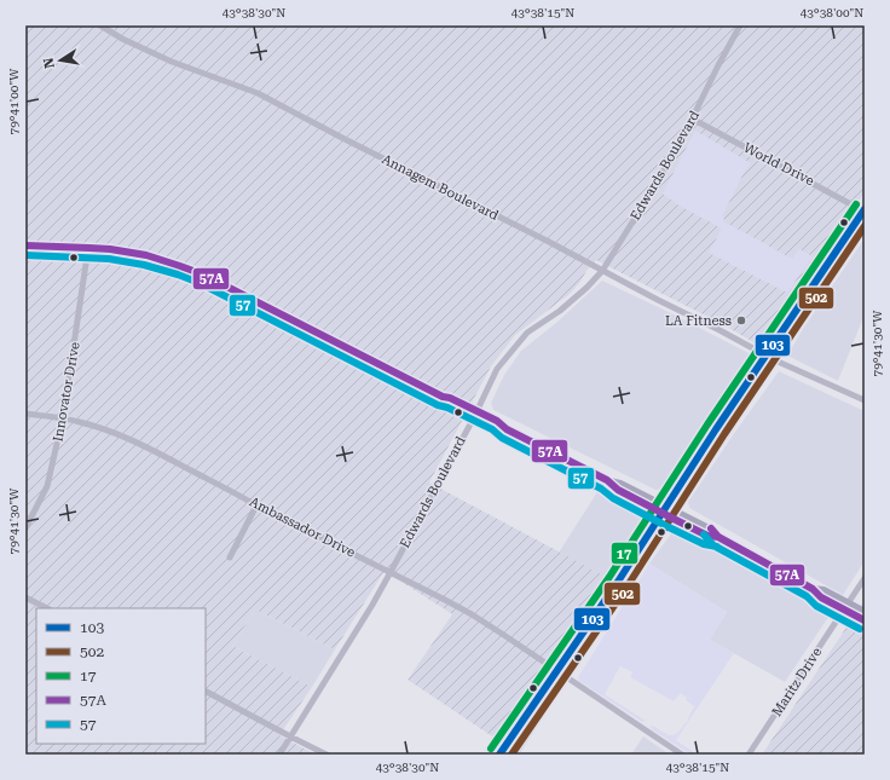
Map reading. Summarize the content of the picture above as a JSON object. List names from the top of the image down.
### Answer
{
  "streets": {
    "street": [
      "World Drive",
      "Edwards Boulevard",
      "Annagem Boulevard",
      "Innovator Drive",
      "Ambassador Drive",
      "Maritz Drive"
    ]
  },
  "crossings": [
    ["World Drive", "Edwards Boulevard"],
    ["Edwards Boulevard", "Annagem Boulevard"],
    ["Edwards Boulevard", "Ambassador Drive"],
    ["Innovator Drive", "Ambassador Drive"]
  ],
  "places": ["LA Fitness"],
  "lines": [
    "transit line 17",
    "transit line 103",
    "transit line 502",
    "transit line 57A",
    "transit line 57"
  ],
  "legend": [
    "103",
    "502",
    "17",
    "57A",
    "57"
  ],
  "north": "left",
  "coordinates": [
    "43°38'30\"N",
    "43°38'15\"N",
    "43°38'00\"N",
    "79°41'00\"W",
    "79°41'30\"W"
  ]
}
